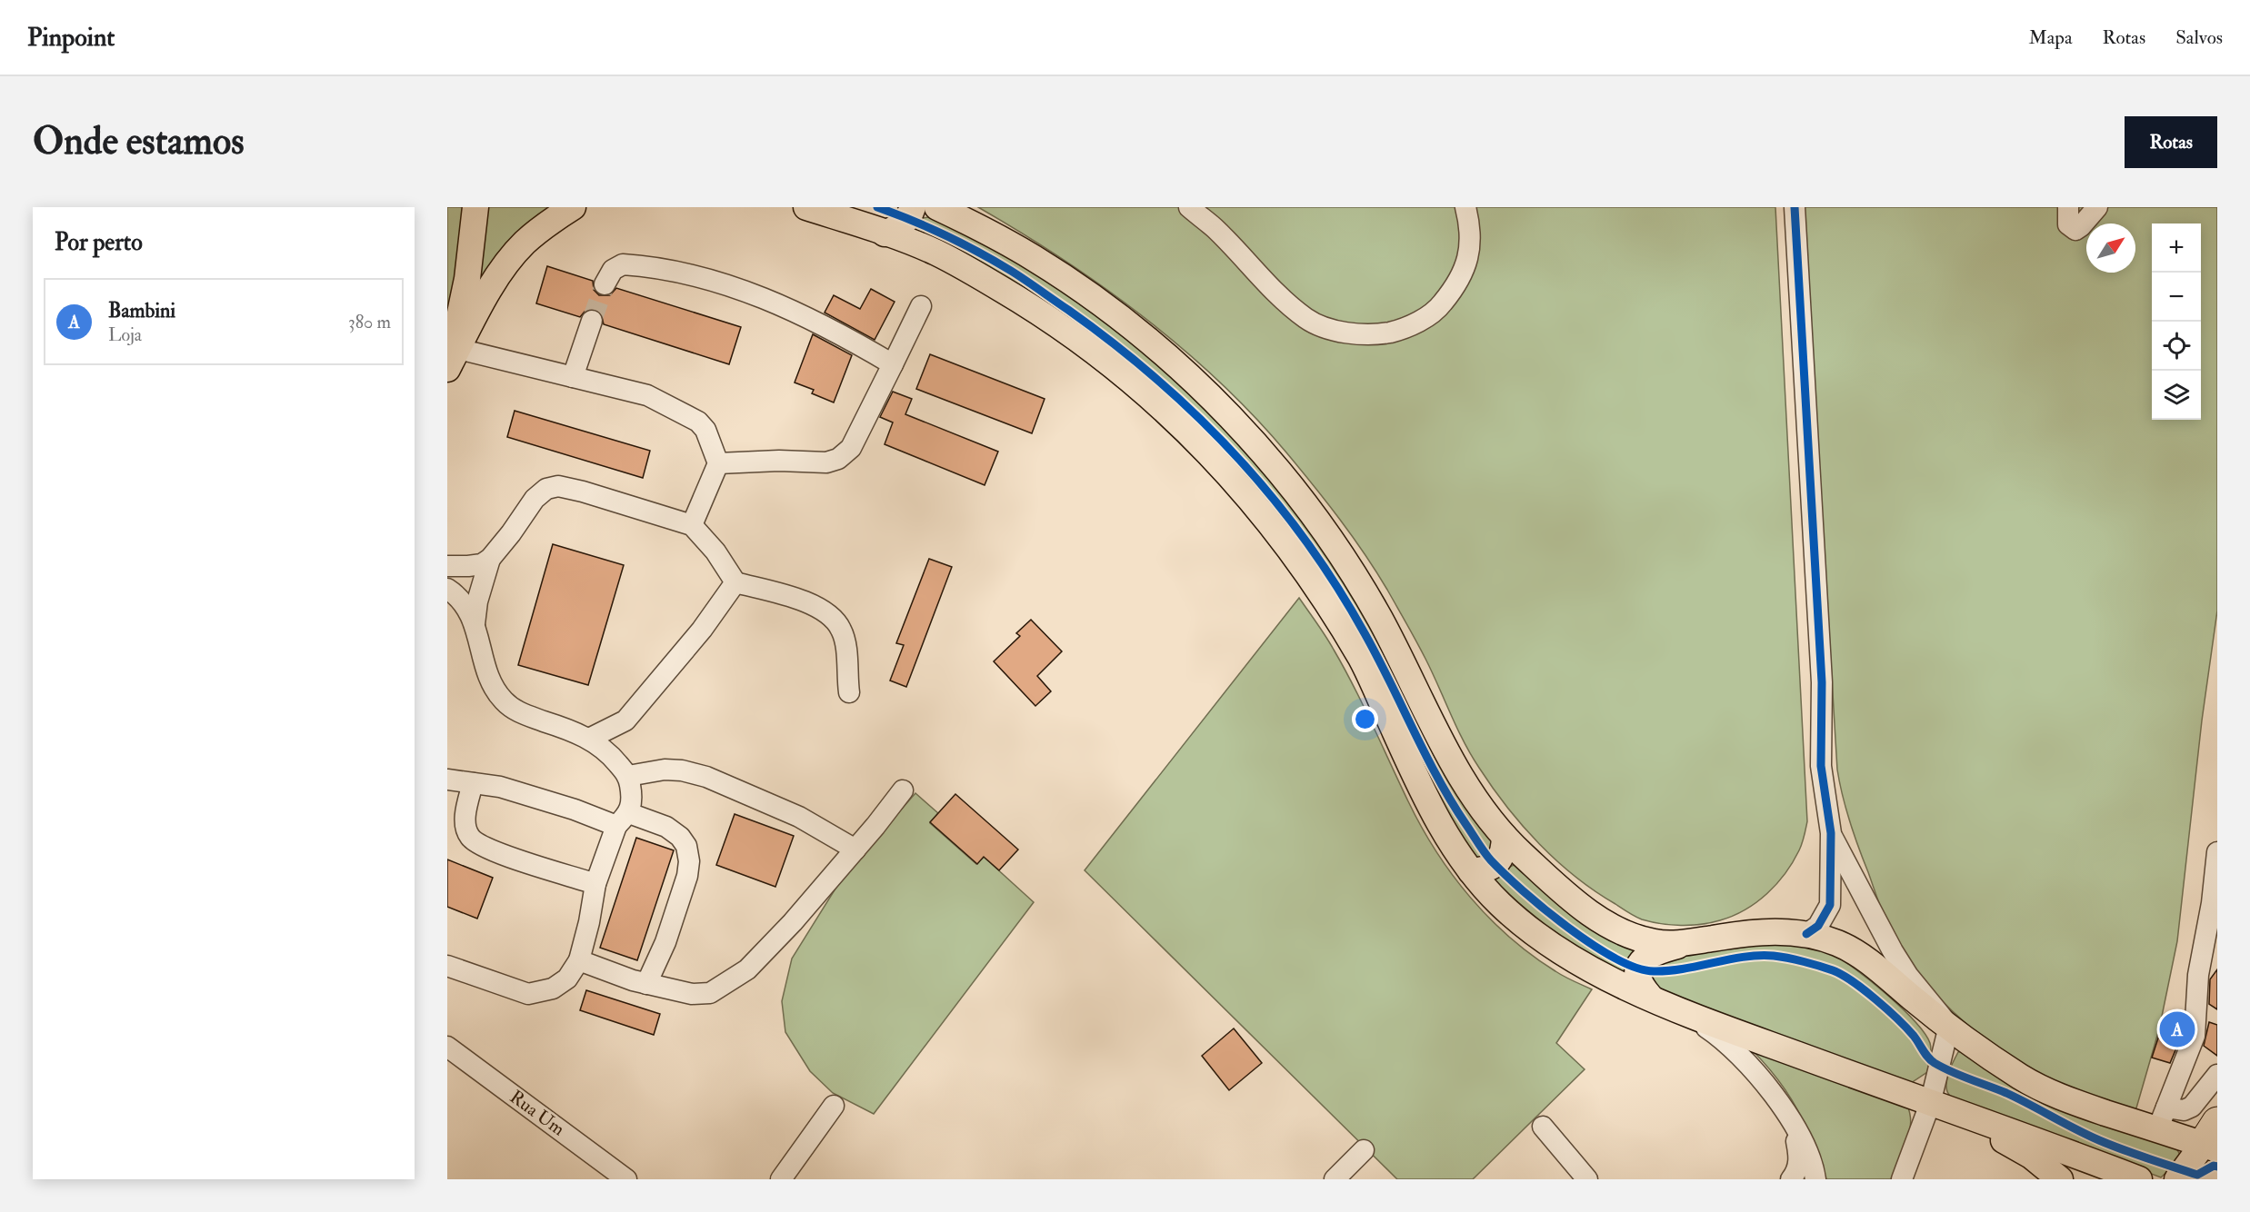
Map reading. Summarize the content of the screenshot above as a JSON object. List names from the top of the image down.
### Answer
{
  "streets": {
    "street": ["Rua Um"]
  },
  "north": "top right",
  "page": {
    "header": "Pinpoint",
    "nav": ["Mapa", "Rotas", "Salvos"],
    "buttons": "Rotas",
    "title": "Onde estamos",
    "heading": "Por perto",
    "map_buttons": ["+", "−"],
    "list": [
      {
        "mark": "A",
        "name": "Bambini",
        "note": "Loja",
        "value": "380 m"
      }
    ],
    "pins": "A"
  }
}
